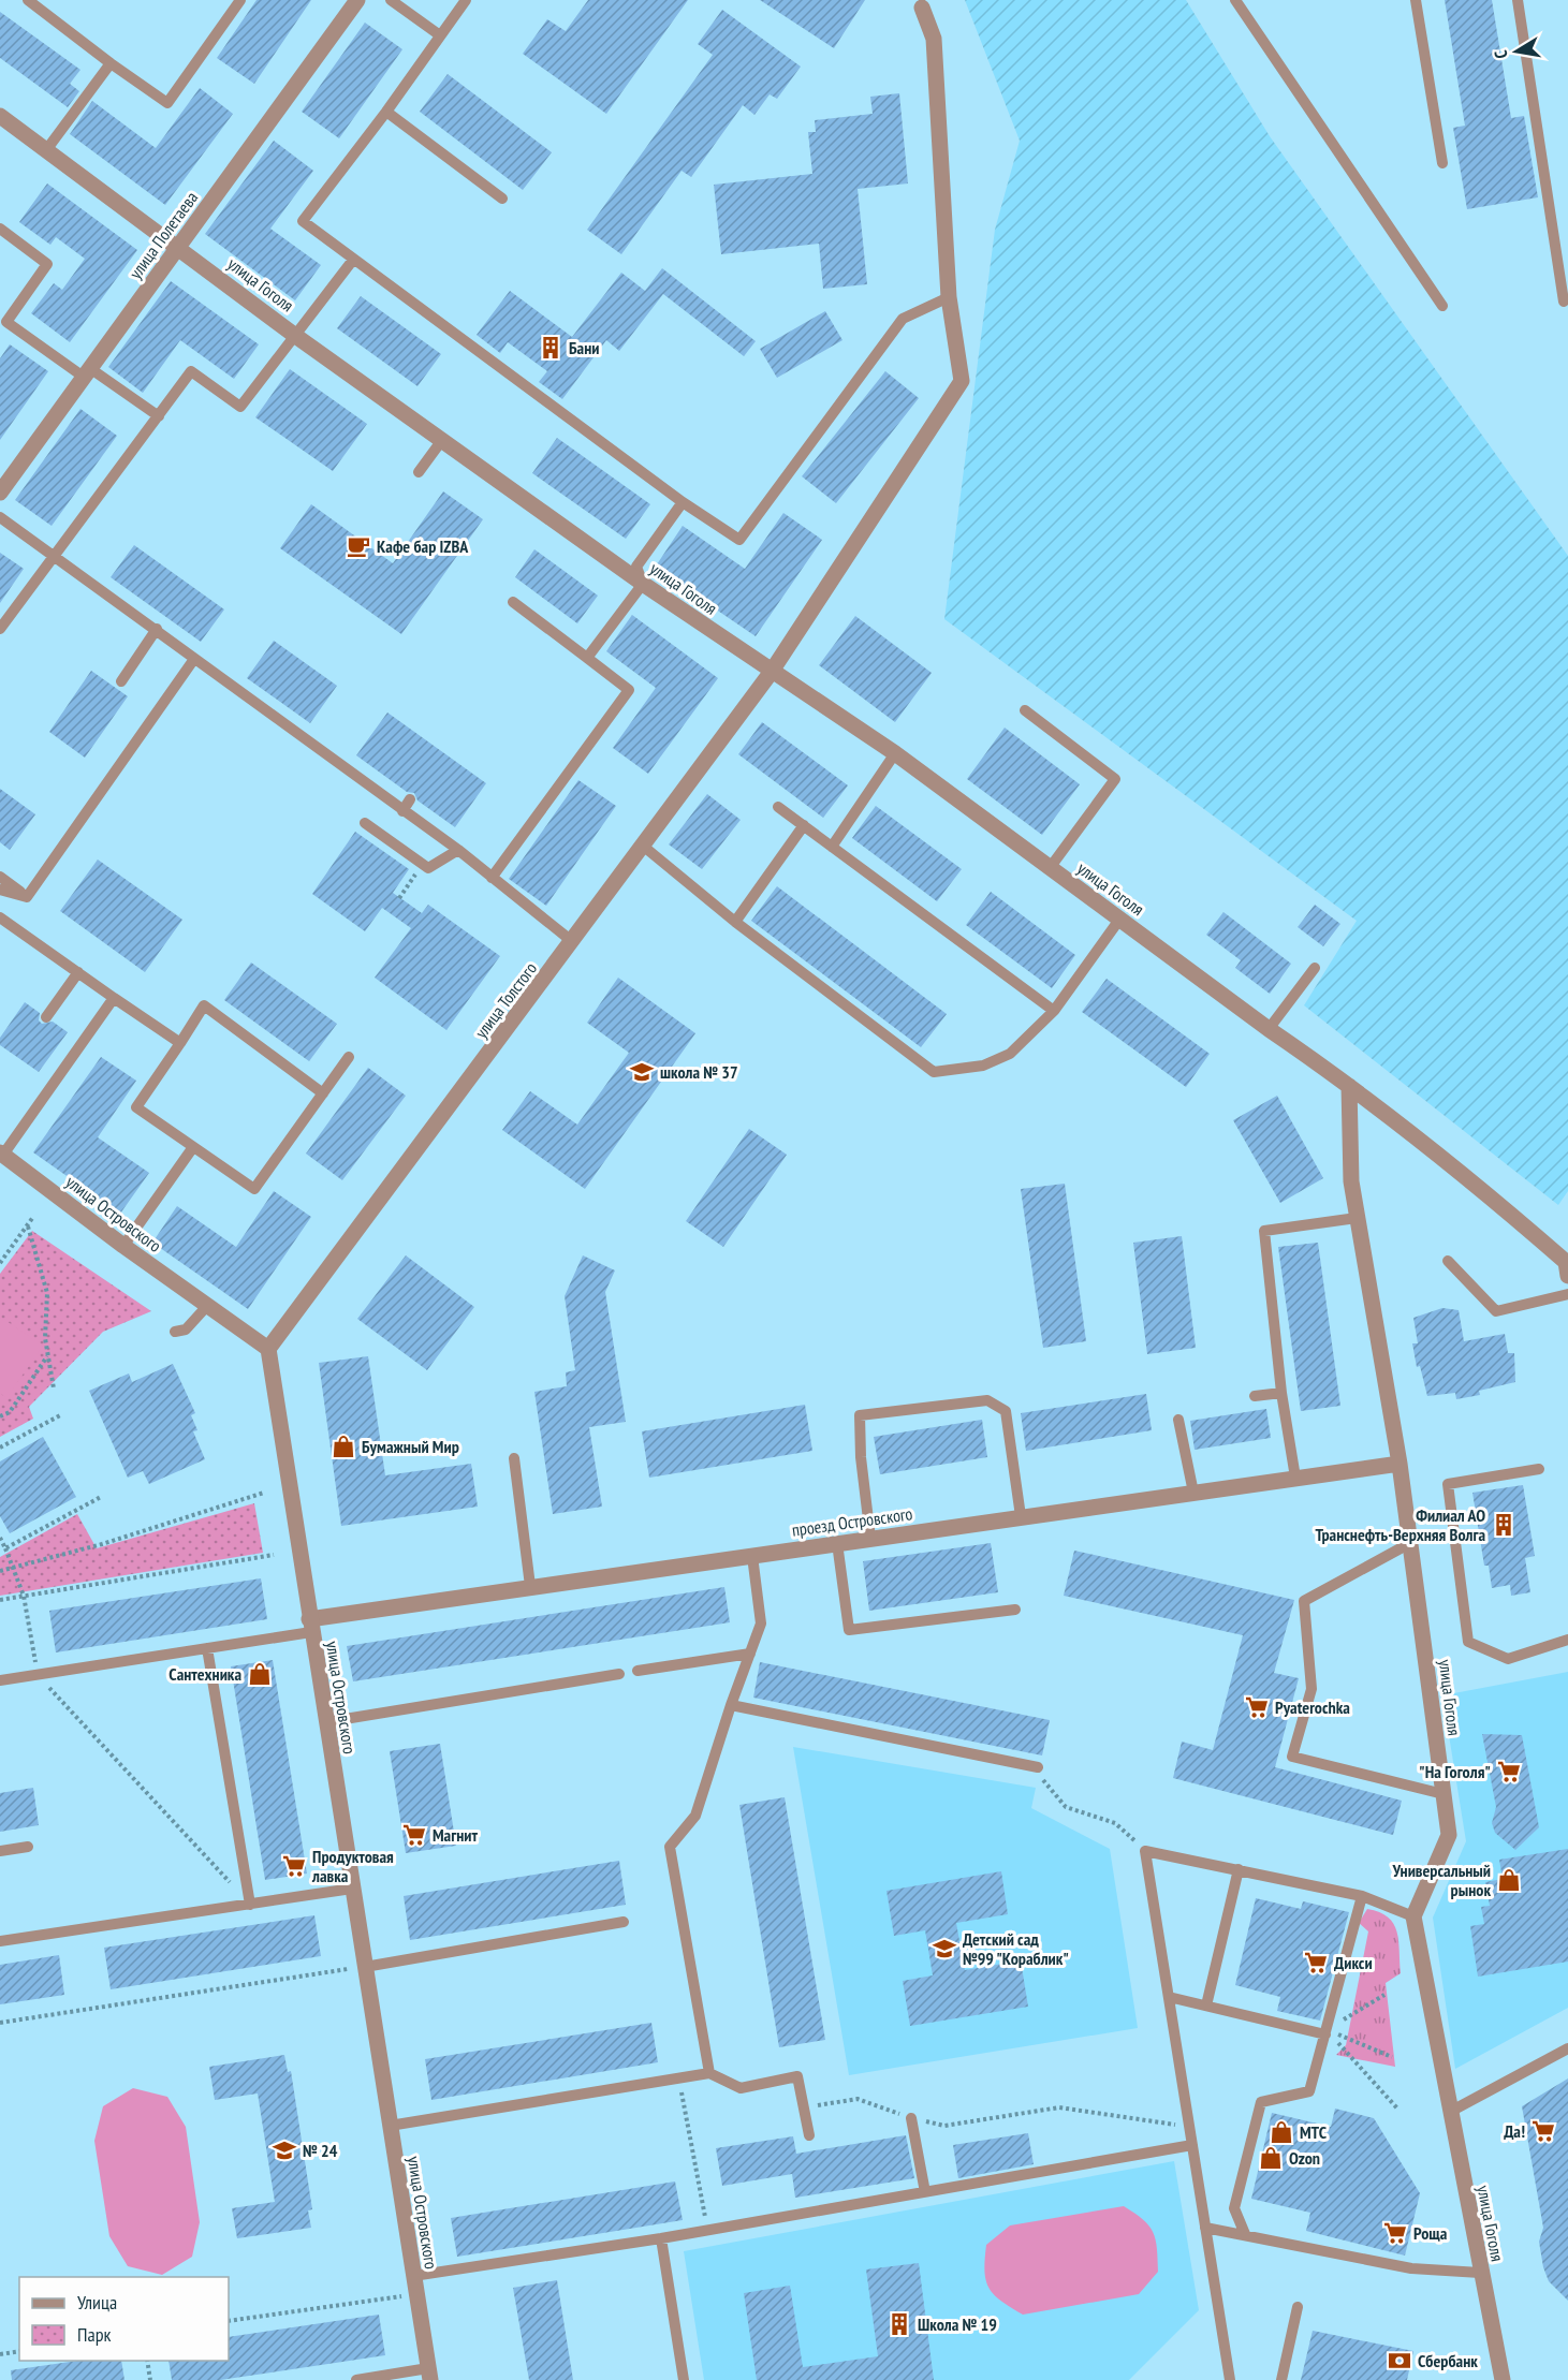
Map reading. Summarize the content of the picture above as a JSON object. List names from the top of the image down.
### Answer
{
  "streets": {
    "street": [
      "улица Полетаева",
      "улица Гоголя",
      "улица Толстого",
      "улица Островского",
      "проезд Островского"
    ]
  },
  "crossings": [
    ["улица Полетаева", "улица Гоголя"],
    ["улица Гоголя", "улица Толстого"],
    ["улица Гоголя", "проезд Островского"],
    ["улица Толстого", "улица Островского"],
    ["улица Островского", "проезд Островского"]
  ],
  "places": {
    "building": ["Бани", "Филиал АО Транснефть-Верхняя Волга", "Школа № 19"],
    "cafe": ["Кафе бар IZBA"],
    "school or university": ["школа № 37", "Детский сад №99 \"Кораблик\"", "№ 24"],
    "shop": [
      "Бумажный Мир",
      "Сантехника",
      "Универсальный рынок",
      "МТС",
      "Ozon"
    ],
    "supermarket": [
      "Pyaterochka",
      "\"На Гоголя\"",
      "Магнит",
      "Продуктовая лавка",
      "Дикси",
      "Да!",
      "Роща"
    ],
    "bank": ["Сбербанк"]
  },
  "legend": ["Улица", "Парк"],
  "north": "left"
}
